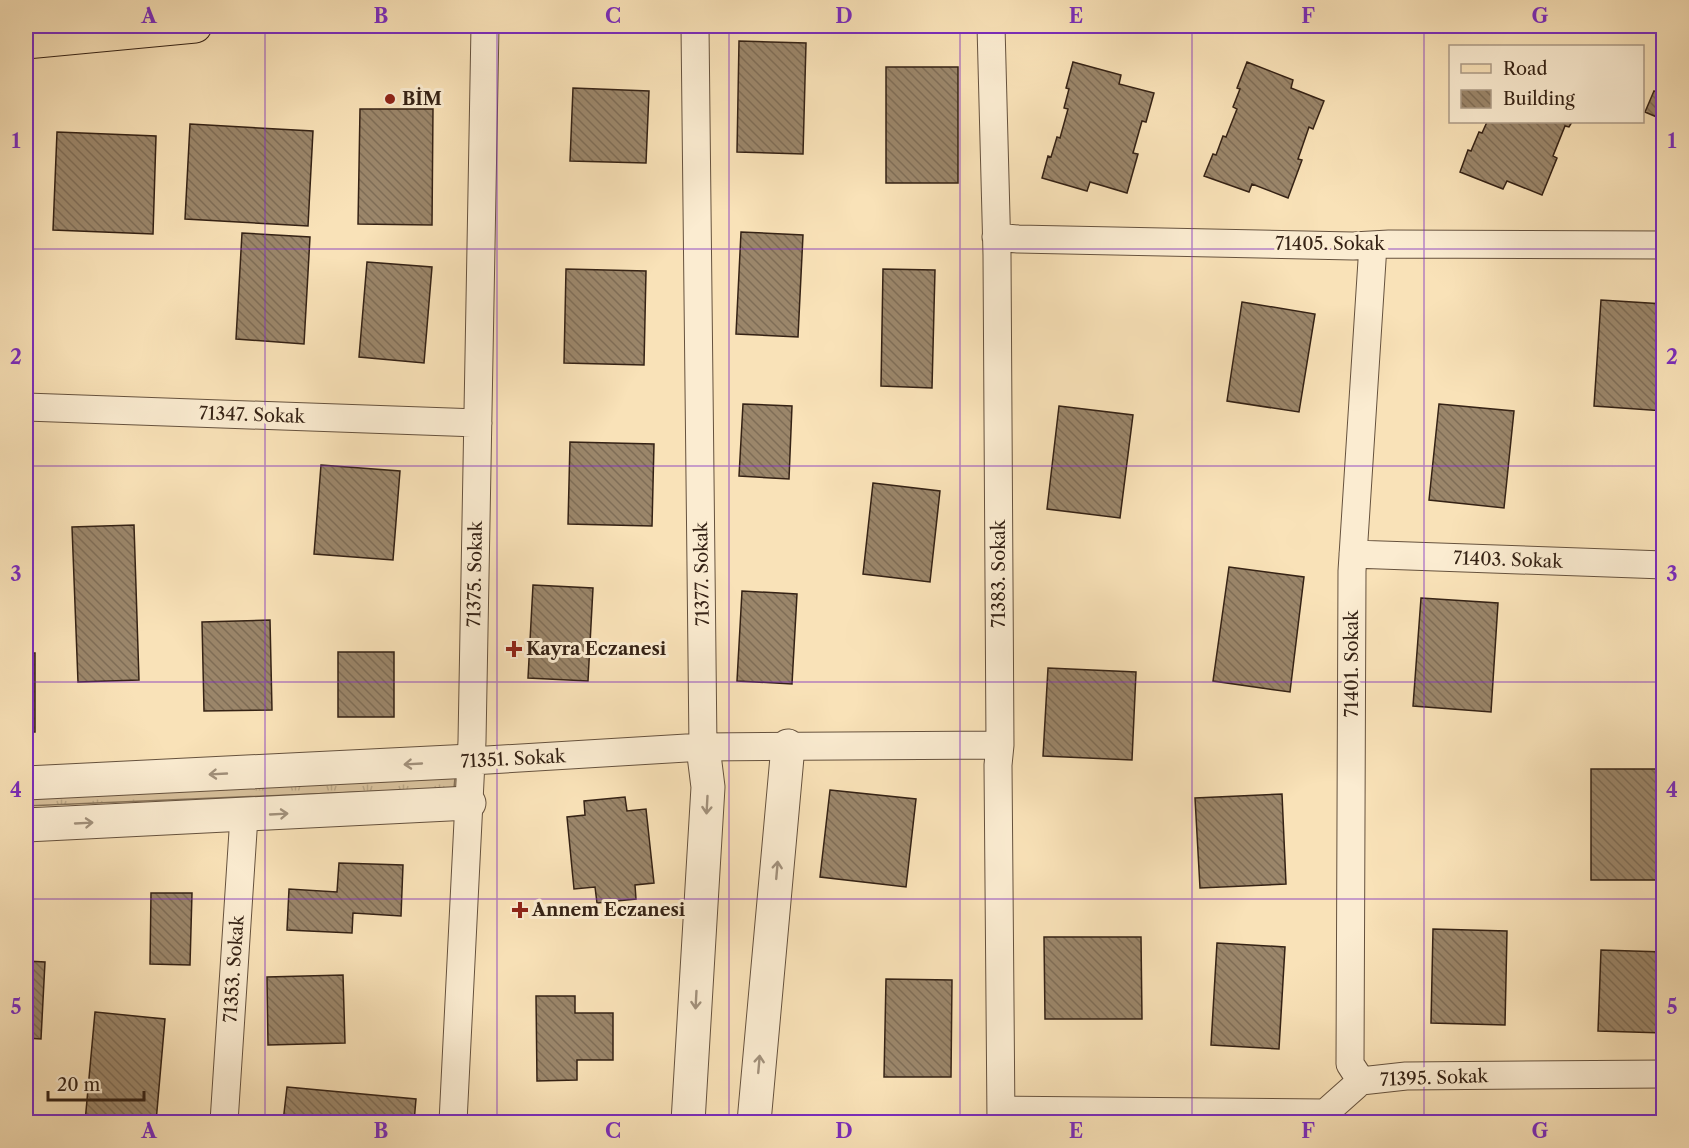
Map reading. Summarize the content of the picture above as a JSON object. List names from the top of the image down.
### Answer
{
  "streets": {
    "street": [
      "71405. Sokak",
      "71347. Sokak",
      "71403. Sokak",
      "71375. Sokak",
      "71377. Sokak",
      "71383. Sokak",
      "71401. Sokak",
      "71351. Sokak",
      "71353. Sokak",
      "71395. Sokak"
    ]
  },
  "crossings": [
    ["71405. Sokak", "71383. Sokak"],
    ["71405. Sokak", "71401. Sokak"],
    ["71347. Sokak", "71375. Sokak"],
    ["71403. Sokak", "71401. Sokak"],
    ["71375. Sokak", "71351. Sokak"],
    ["71377. Sokak", "71351. Sokak"],
    ["71383. Sokak", "71351. Sokak"],
    ["71383. Sokak", "71395. Sokak"],
    ["71401. Sokak", "71395. Sokak"]
  ],
  "places": {
    "other": ["BİM"],
    "health": ["Kayra Eczanesi", "Annem Eczanesi"]
  },
  "legend": ["Road", "Building"],
  "scale_bar": "20 m",
  "grid": {
    "columns": [
      "A",
      "B",
      "C",
      "D",
      "E",
      "F",
      "G"
    ],
    "rows": [
      "1",
      "2",
      "3",
      "4",
      "5"
    ]
  }
}
